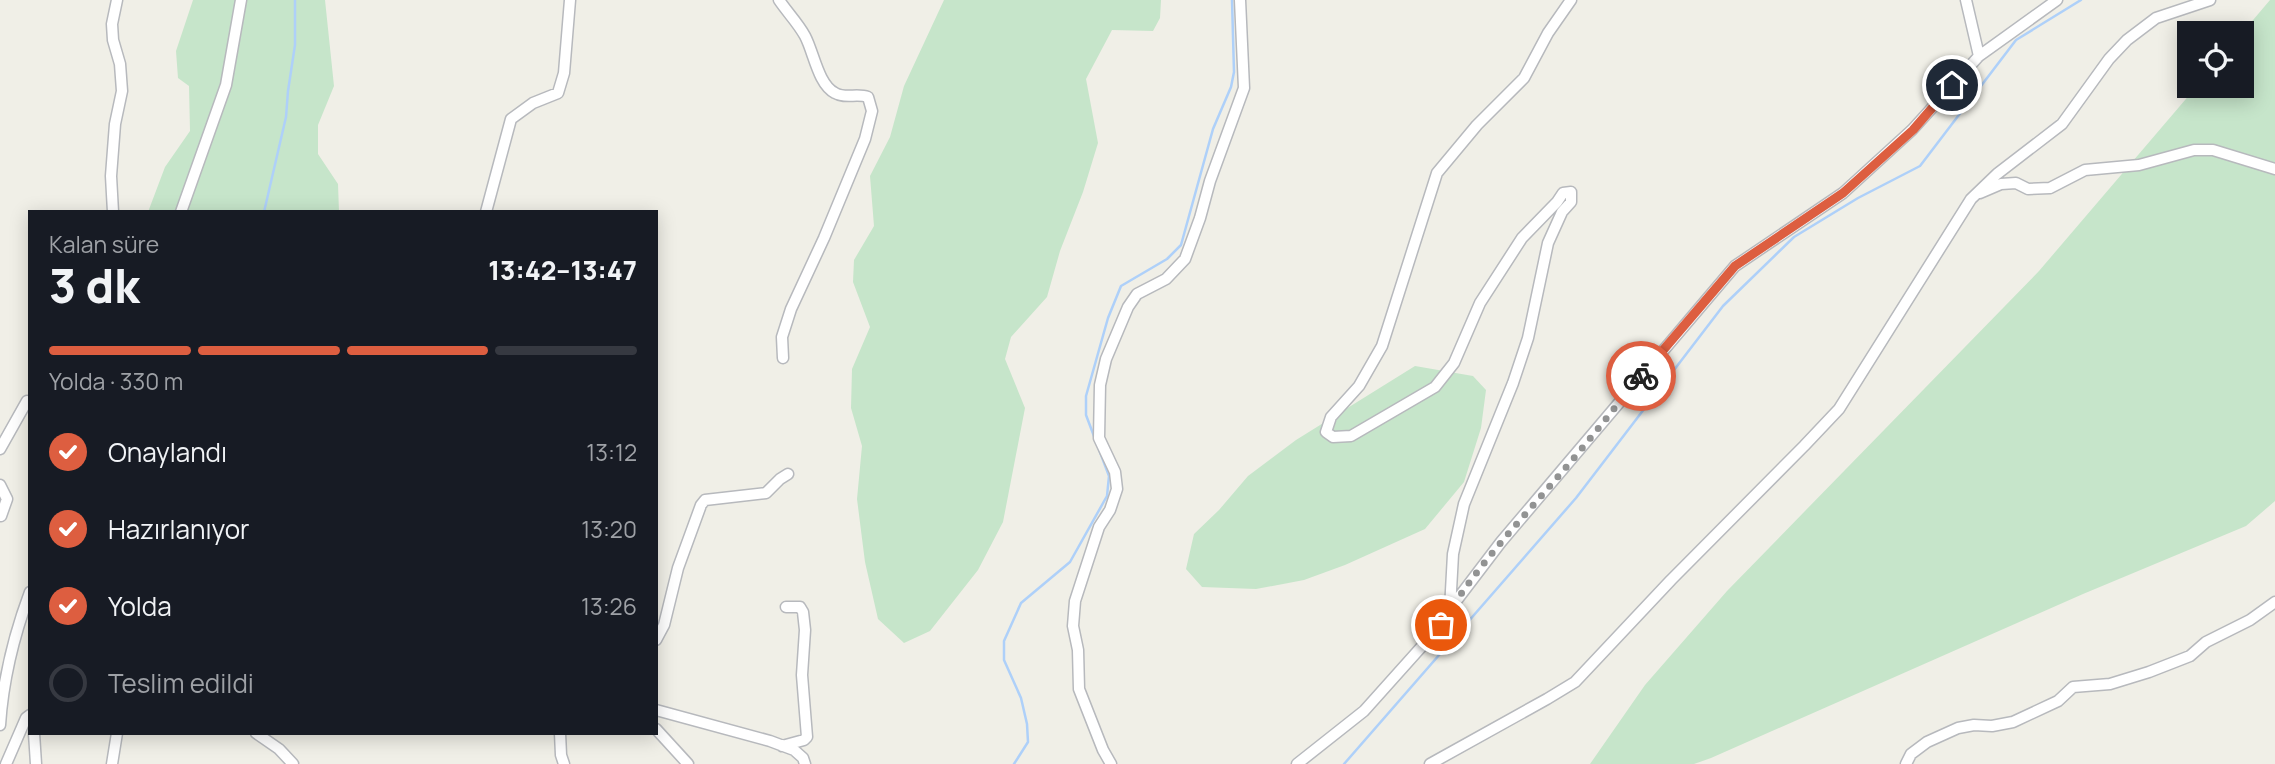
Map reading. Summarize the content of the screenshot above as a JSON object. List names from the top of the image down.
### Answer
{
  "page": {
    "heading": ["3 dk", "Kalan süre", "13:42–13:47"],
    "bar": "Yolda · 330 m",
    "list": [
      ["Onaylandı", "13:12"],
      ["Hazırlanıyor", "13:20"],
      ["Yolda", "13:26"],
      "Teslim edildi"
    ]
  }
}
